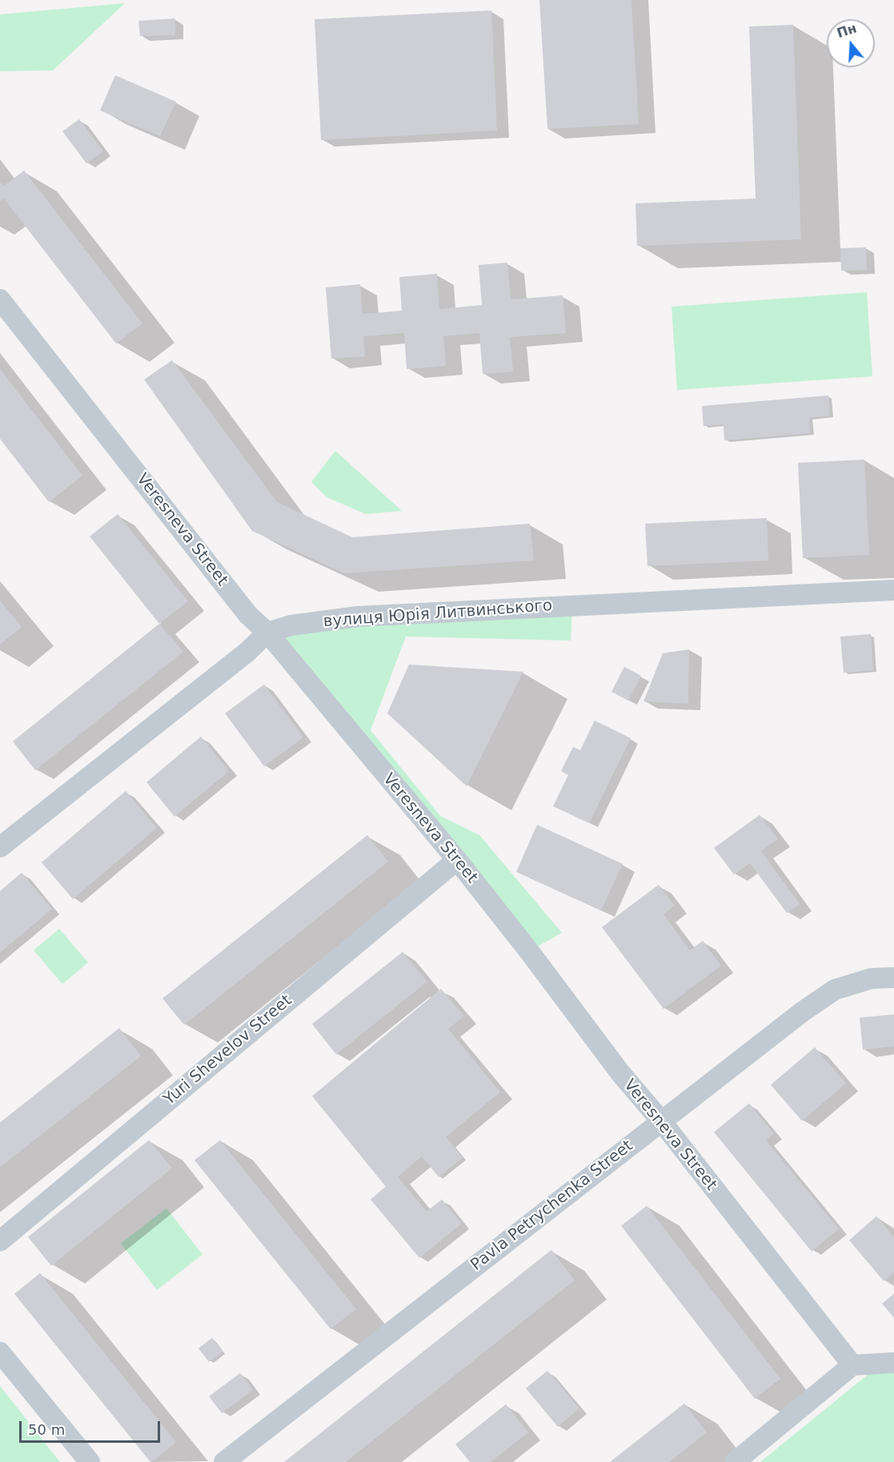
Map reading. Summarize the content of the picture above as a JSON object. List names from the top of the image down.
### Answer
{
  "streets": {
    "street": [
      "Veresneva Street",
      "вулиця Юрія Литвинського",
      "Yuri Shevelov Street",
      "Pavla Petrychenka Street"
    ]
  },
  "crossings": [
    ["Veresneva Street", "вулиця Юрія Литвинського"],
    ["Veresneva Street", "Yuri Shevelov Street"],
    ["Veresneva Street", "Pavla Petrychenka Street"]
  ],
  "scale_bar": "50 m",
  "north": "top"
}
